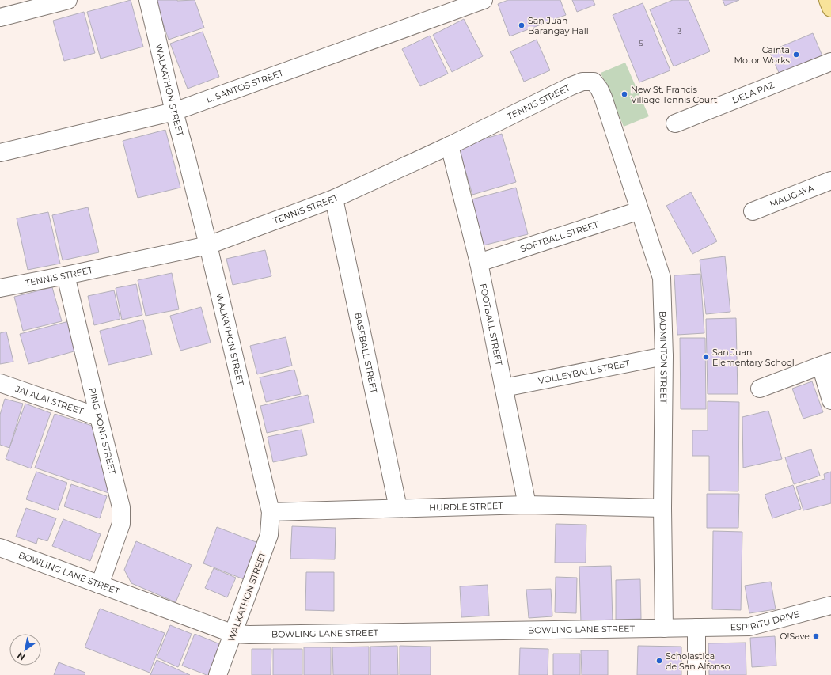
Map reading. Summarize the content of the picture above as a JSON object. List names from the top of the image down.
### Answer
{
  "streets": {
    "street": [
      "L. SANTOS STREET",
      "WALKATHON STREET",
      "DELA PAZ",
      "TENNIS STREET",
      "MALIGAYA",
      "SOFTBALL STREET",
      "FOOTBALL STREET",
      "BASEBALL STREET",
      "BADMINTON STREET",
      "VOLLEYBALL STREET",
      "JAI ALAI STREET",
      "PING-PONG STREET",
      "HURDLE STREET",
      "BOWLING LANE STREET",
      "ESPIRITU DRIVE"
    ]
  },
  "crossings": [
    ["L. SANTOS STREET", "WALKATHON STREET"],
    ["WALKATHON STREET", "TENNIS STREET"],
    ["WALKATHON STREET", "HURDLE STREET"],
    ["WALKATHON STREET", "BOWLING LANE STREET"],
    ["TENNIS STREET", "FOOTBALL STREET"],
    ["TENNIS STREET", "BASEBALL STREET"],
    ["TENNIS STREET", "BADMINTON STREET"],
    ["TENNIS STREET", "PING-PONG STREET"],
    ["SOFTBALL STREET", "FOOTBALL STREET"],
    ["SOFTBALL STREET", "BADMINTON STREET"],
    ["FOOTBALL STREET", "VOLLEYBALL STREET"],
    ["FOOTBALL STREET", "HURDLE STREET"],
    ["BASEBALL STREET", "HURDLE STREET"],
    ["BADMINTON STREET", "VOLLEYBALL STREET"],
    ["BADMINTON STREET", "HURDLE STREET"],
    ["BADMINTON STREET", "BOWLING LANE STREET"],
    ["BADMINTON STREET", "ESPIRITU DRIVE"],
    ["JAI ALAI STREET", "PING-PONG STREET"],
    ["PING-PONG STREET", "BOWLING LANE STREET"],
    ["BOWLING LANE STREET", "ESPIRITU DRIVE"]
  ],
  "places": [
    "San Juan Barangay Hall",
    "Cainta Motor Works",
    "New St. Francis Village Tennis Court",
    "San Juan Elementary School",
    "O!Save",
    "Scholastica de San Alfonso"
  ],
  "house_numbers": ["3", "5"],
  "north": "bottom left"
}
